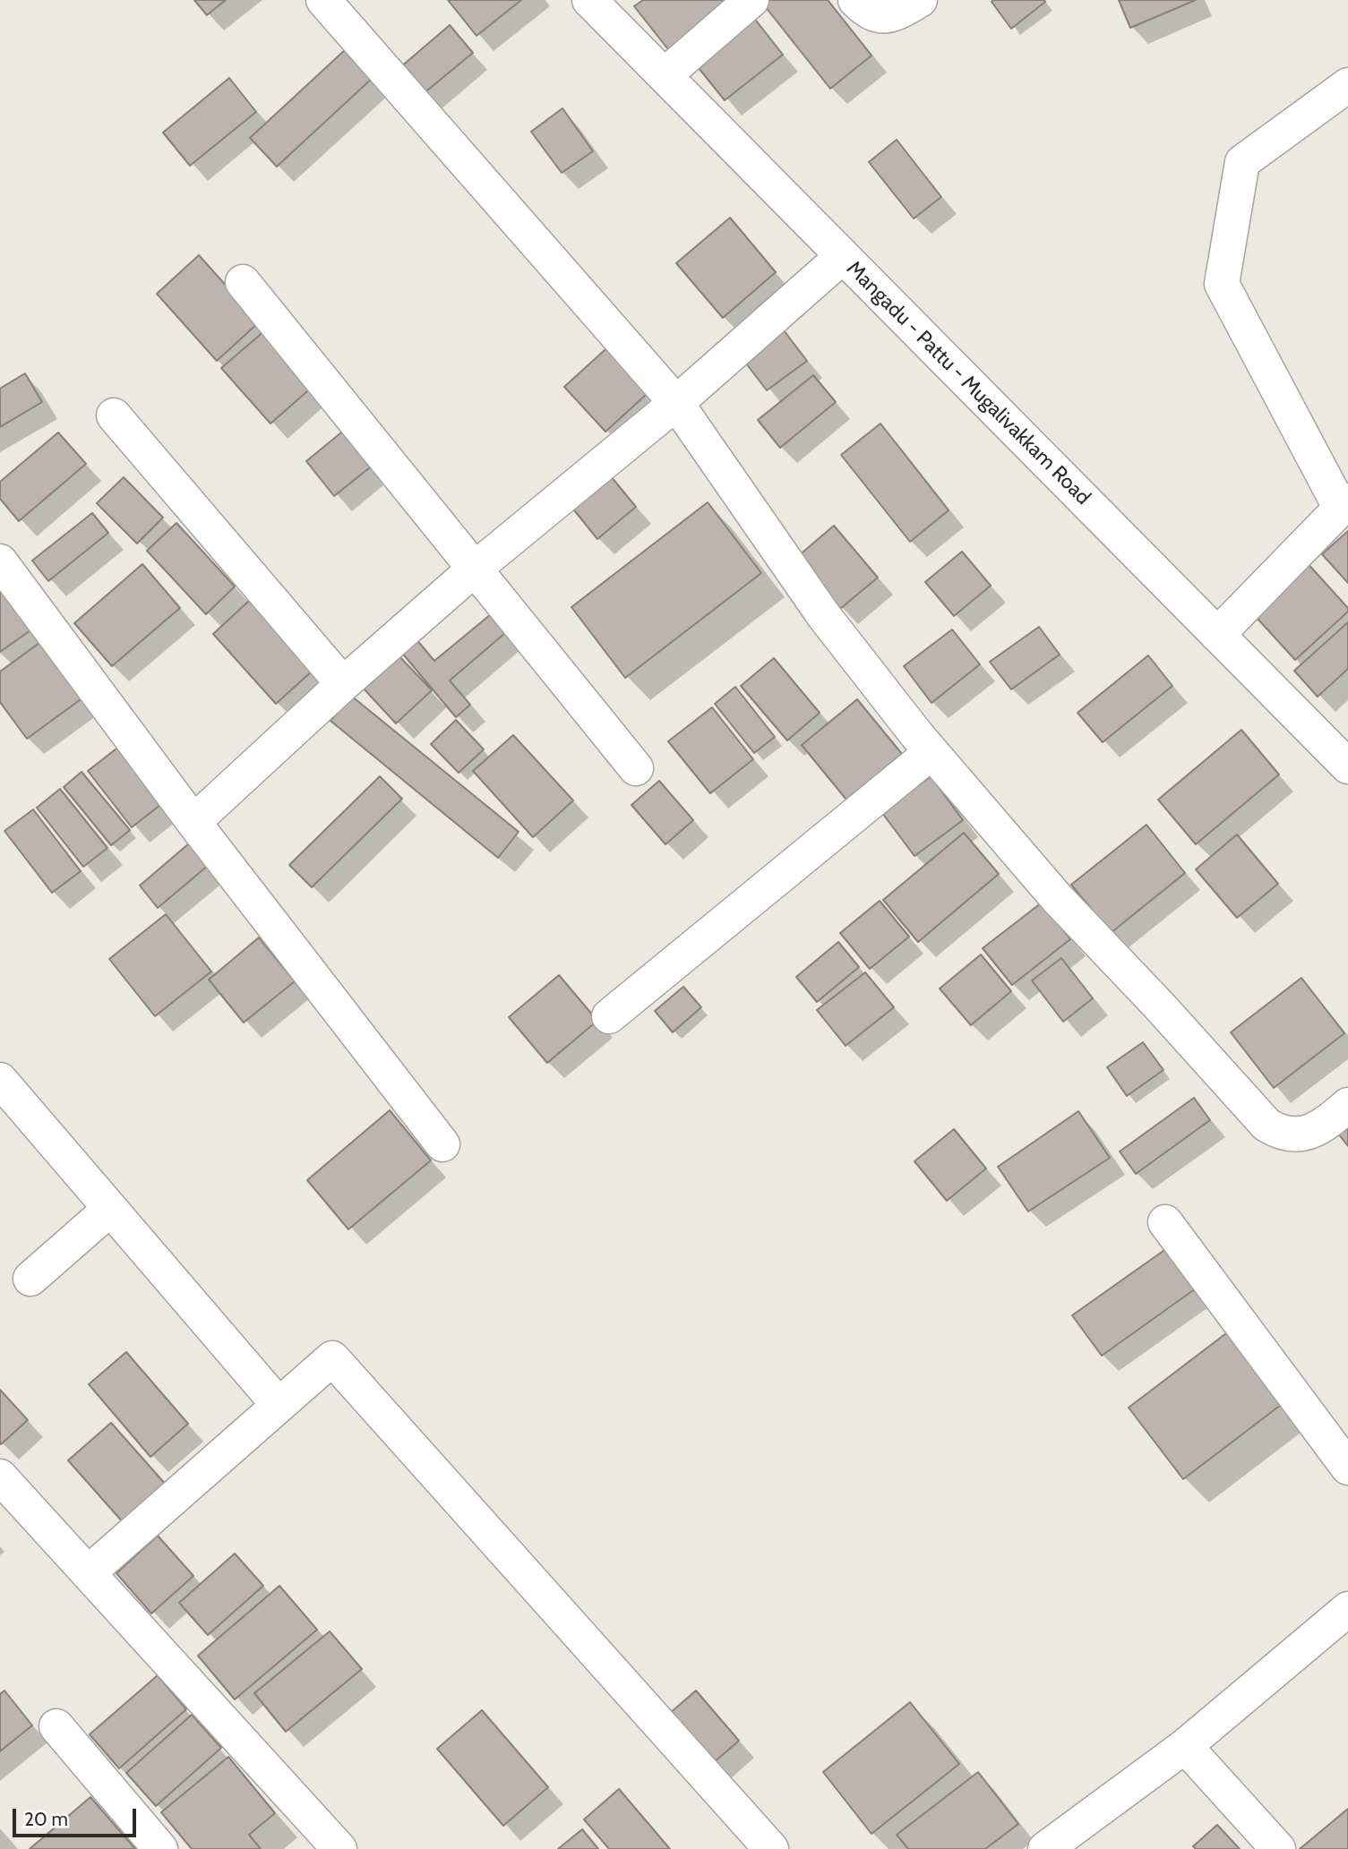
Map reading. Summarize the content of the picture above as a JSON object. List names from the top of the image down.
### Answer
{
  "streets": {
    "street": ["Mangadu - Pattu - Mugalivakkam Road"]
  },
  "scale_bar": "20 m"
}
